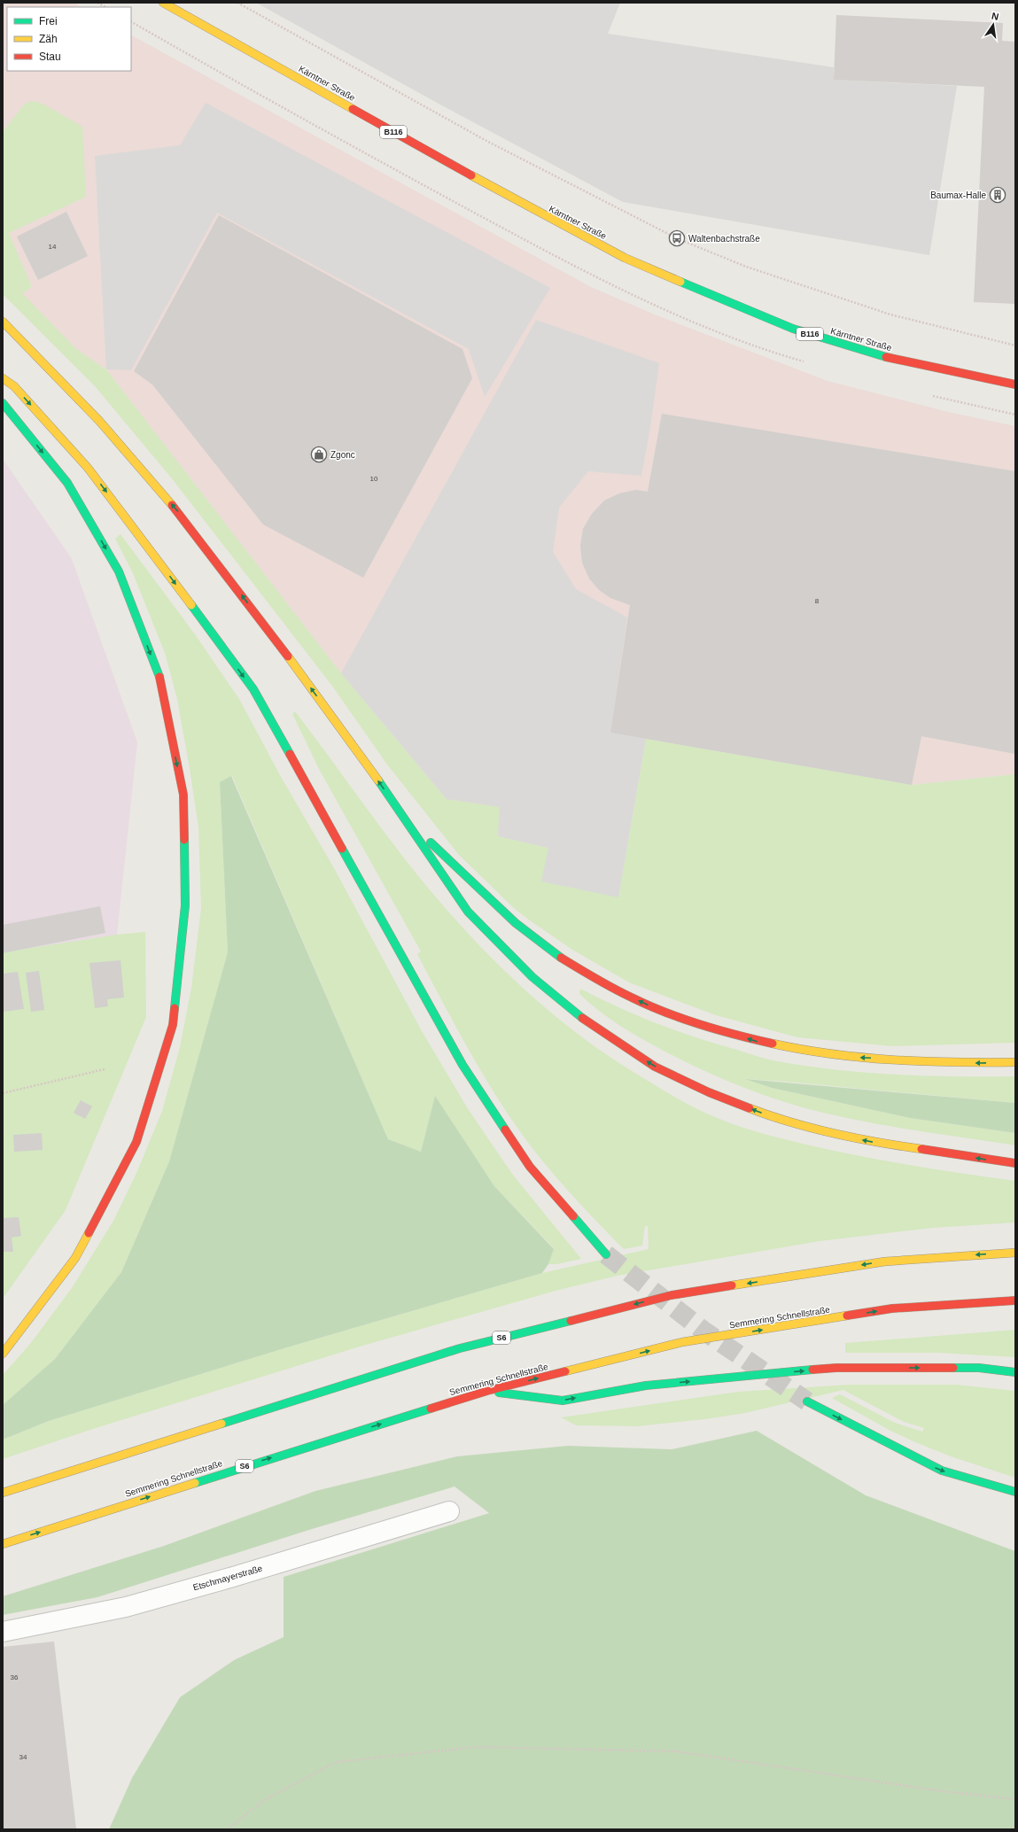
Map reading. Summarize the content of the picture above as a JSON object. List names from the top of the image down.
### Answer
{
  "streets": {
    "main road": [
      "Kärntner Straße",
      "B116",
      "Semmering Schnellstraße",
      "S6"
    ],
    "street": ["Etschmayerstraße"]
  },
  "places": {
    "building": ["Baumax-Halle"],
    "bus stop": ["Waltenbachstraße"],
    "shop": ["Zgonc"]
  },
  "house_numbers": [
    "14",
    "10",
    "8",
    "36",
    "34"
  ],
  "legend": ["Frei", "Zäh", "Stau"],
  "north": "top"
}
